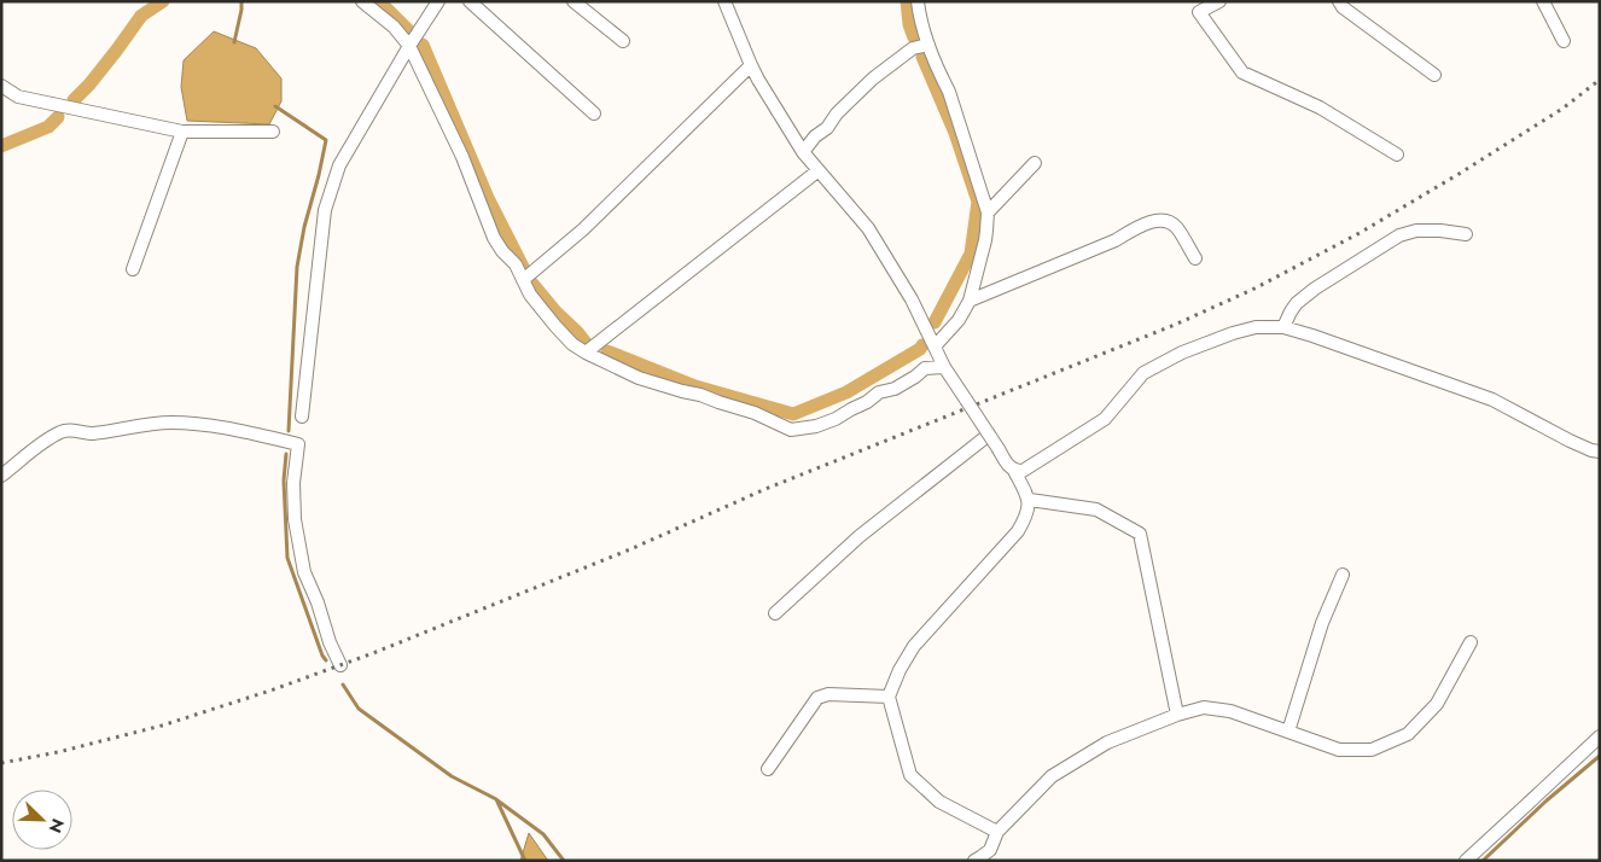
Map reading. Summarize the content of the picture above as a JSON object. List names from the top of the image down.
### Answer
{
  "north": "bottom right"
}
